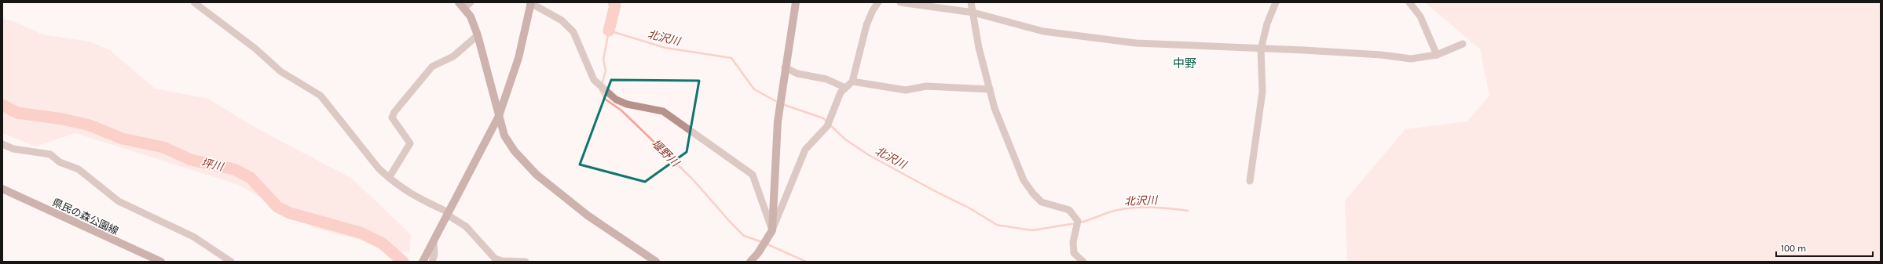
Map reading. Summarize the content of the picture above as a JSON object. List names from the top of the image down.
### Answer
{
  "streets": {
    "street": ["県民の森公園線"]
  },
  "districts": ["中野"],
  "water": ["北沢川", "堰野川", "坪川"],
  "scale_bar": "100 m"
}
